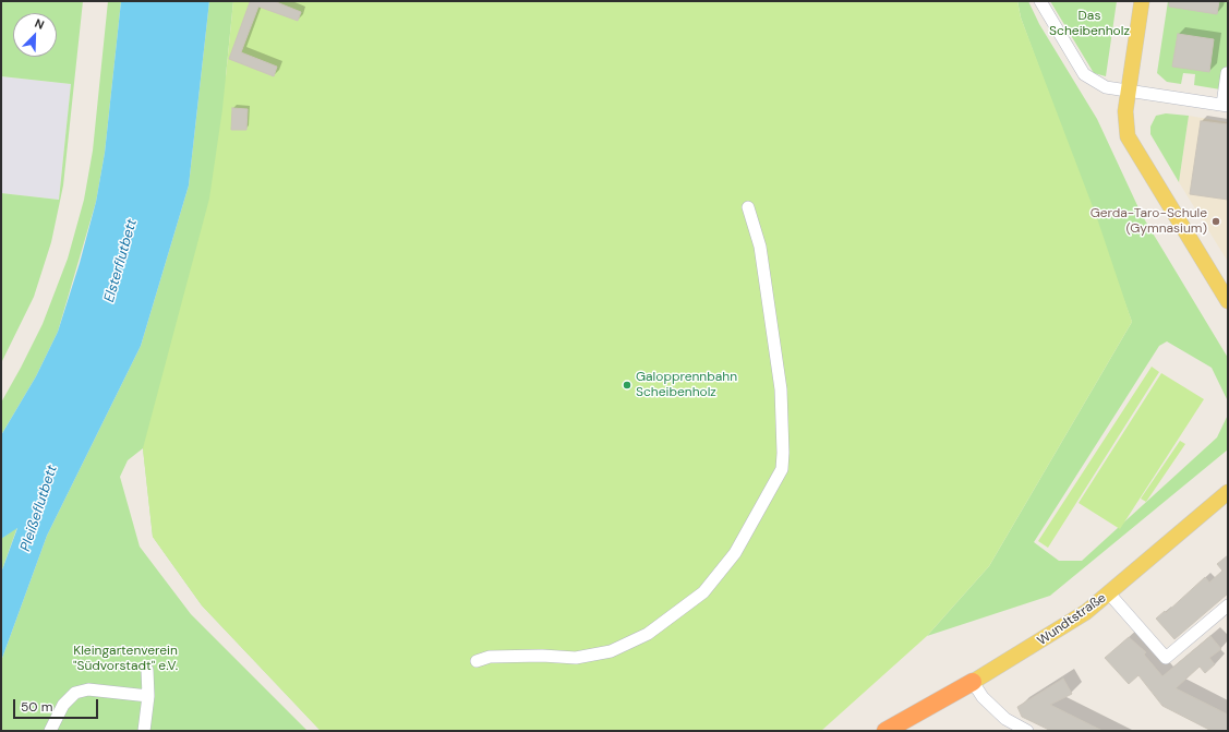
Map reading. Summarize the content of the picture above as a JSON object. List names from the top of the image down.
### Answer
{
  "streets": {
    "highway": ["Wundtstraße"]
  },
  "water": ["Elsterflutbett", "Pleißeflutbett"],
  "parks": ["Das Scheibenholz", "Kleingartenverein \"Südvorstadt\" e.V."],
  "places": ["Gerda-Taro-Schule (Gymnasium)", "Galopprennbahn Scheibenholz"],
  "scale_bar": "50 m",
  "north": "top right"
}
